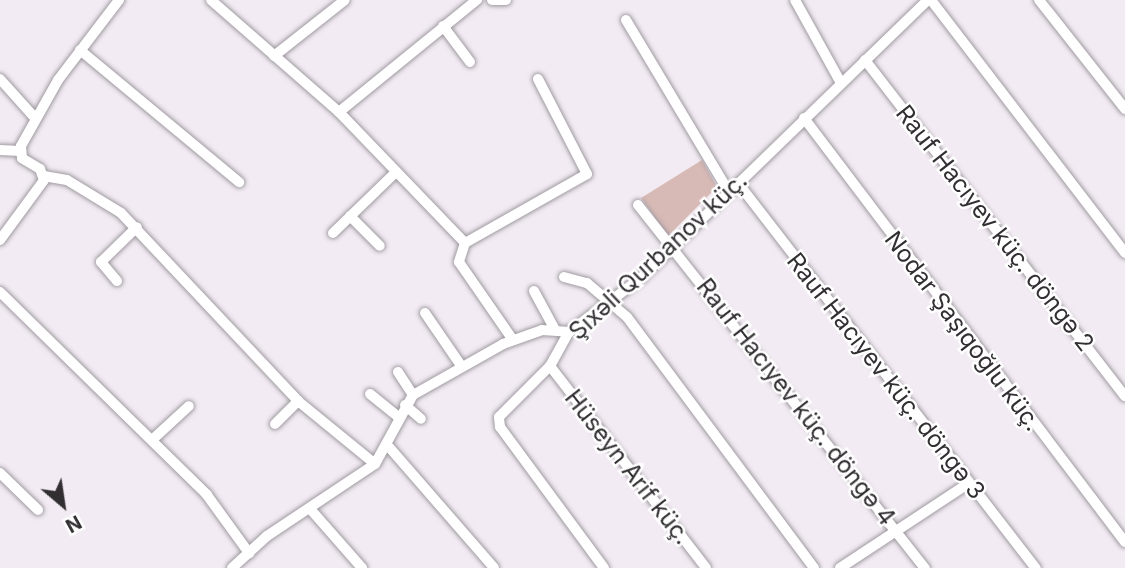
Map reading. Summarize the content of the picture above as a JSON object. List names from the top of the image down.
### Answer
{
  "streets": {
    "street": [
      "Rauf Hacıyev küç. döngə 2",
      "Şıxəli Qurbanov küç.",
      "Nodar Şaşıqoğlu küç.",
      "Rauf Hacıyev küç. döngə 3",
      "Rauf Hacıyev küç. döngə 4",
      "Hüseyn Arif küç."
    ]
  },
  "crossings": [
    ["Rauf Hacıyev küç. döngə 2", "Şıxəli Qurbanov küç."],
    ["Şıxəli Qurbanov küç.", "Nodar Şaşıqoğlu küç."],
    ["Şıxəli Qurbanov küç.", "Rauf Hacıyev küç. döngə 3"],
    ["Şıxəli Qurbanov küç.", "Rauf Hacıyev küç. döngə 4"],
    ["Şıxəli Qurbanov küç.", "Hüseyn Arif küç."]
  ],
  "north": "bottom right"
}
